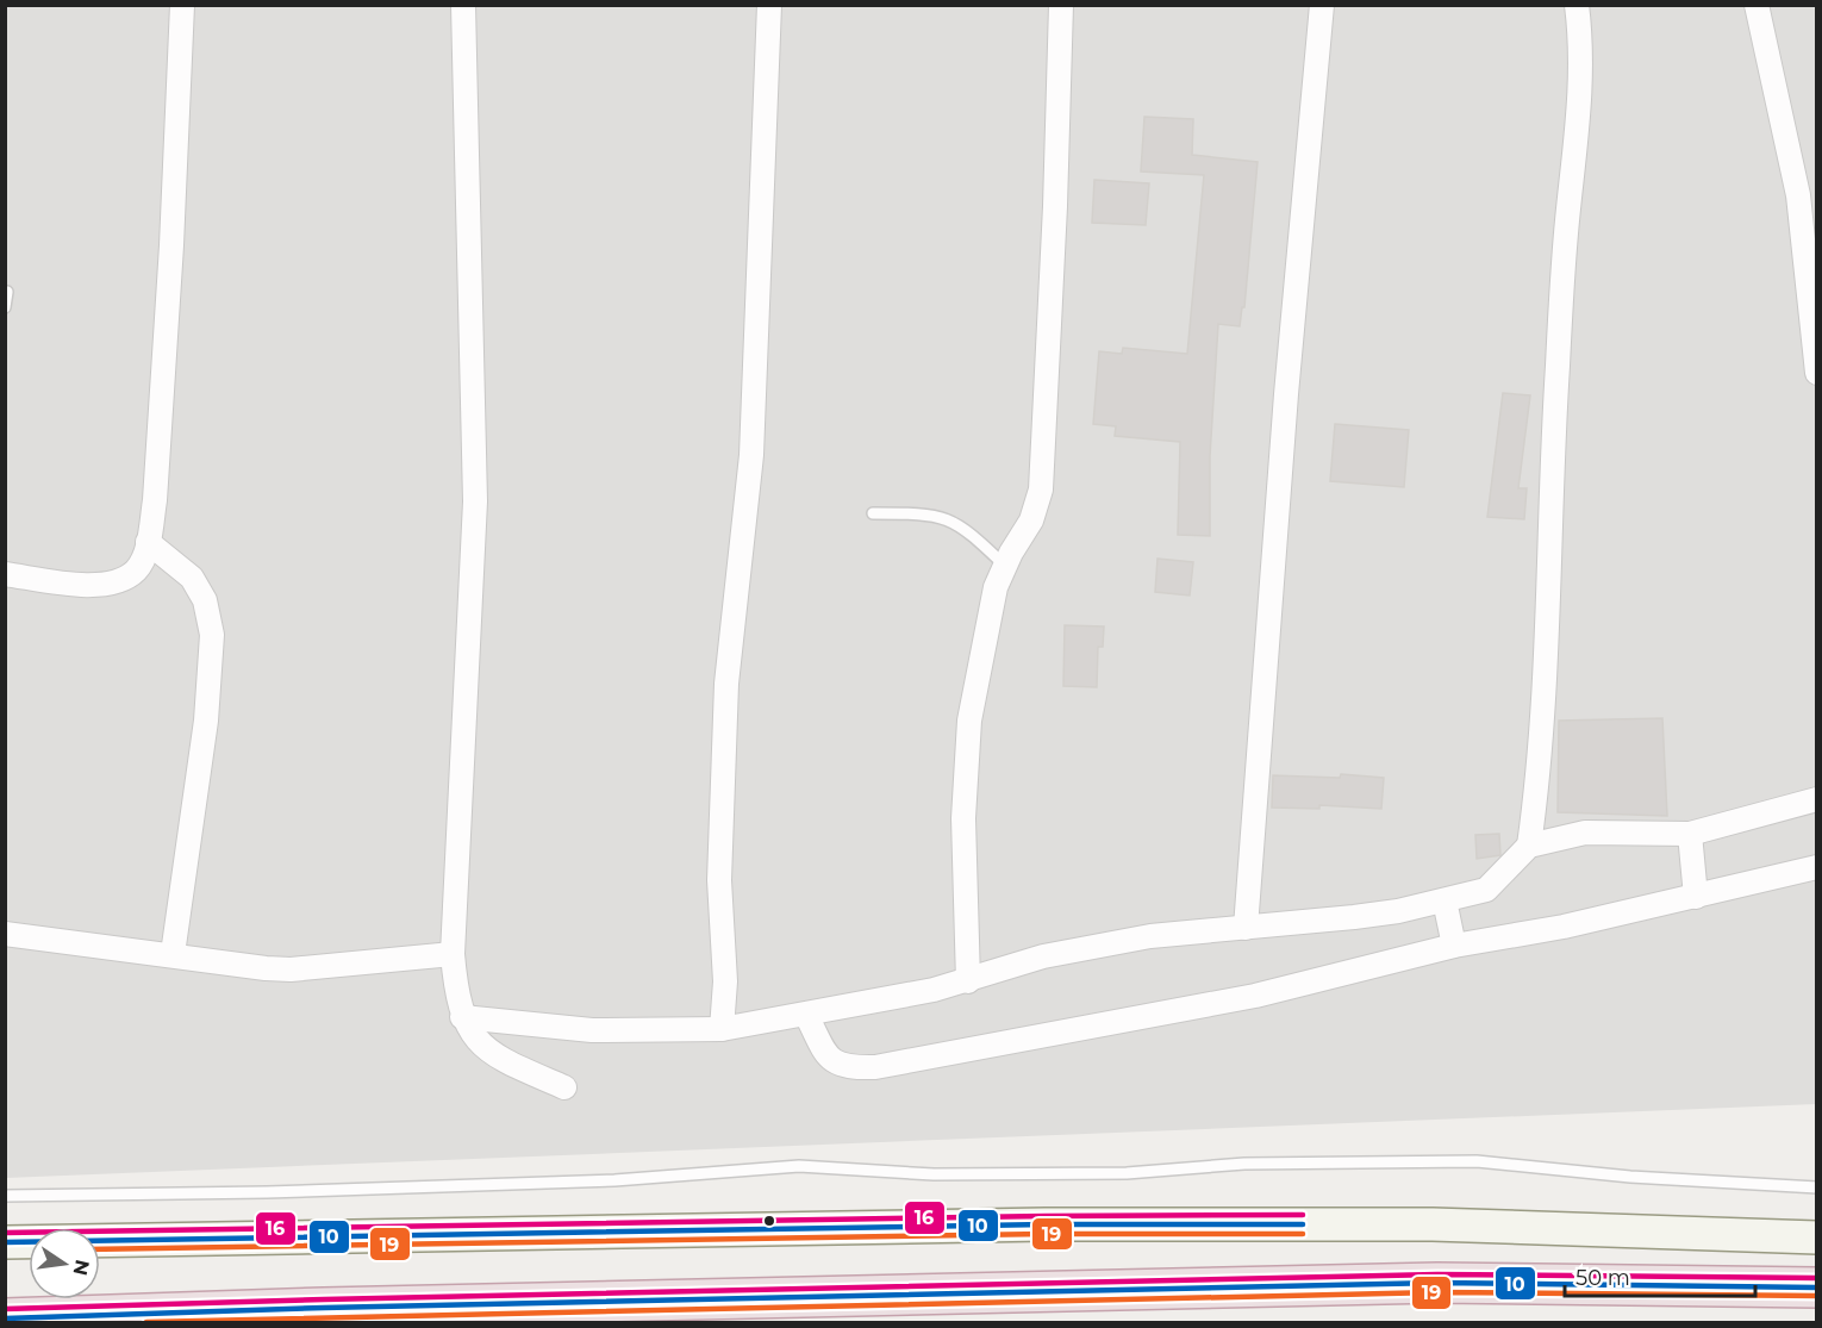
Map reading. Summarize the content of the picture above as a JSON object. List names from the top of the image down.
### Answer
{
  "lines": ["transit line 16", "transit line 10", "transit line 19"],
  "scale_bar": "50 m",
  "north": "right"
}
